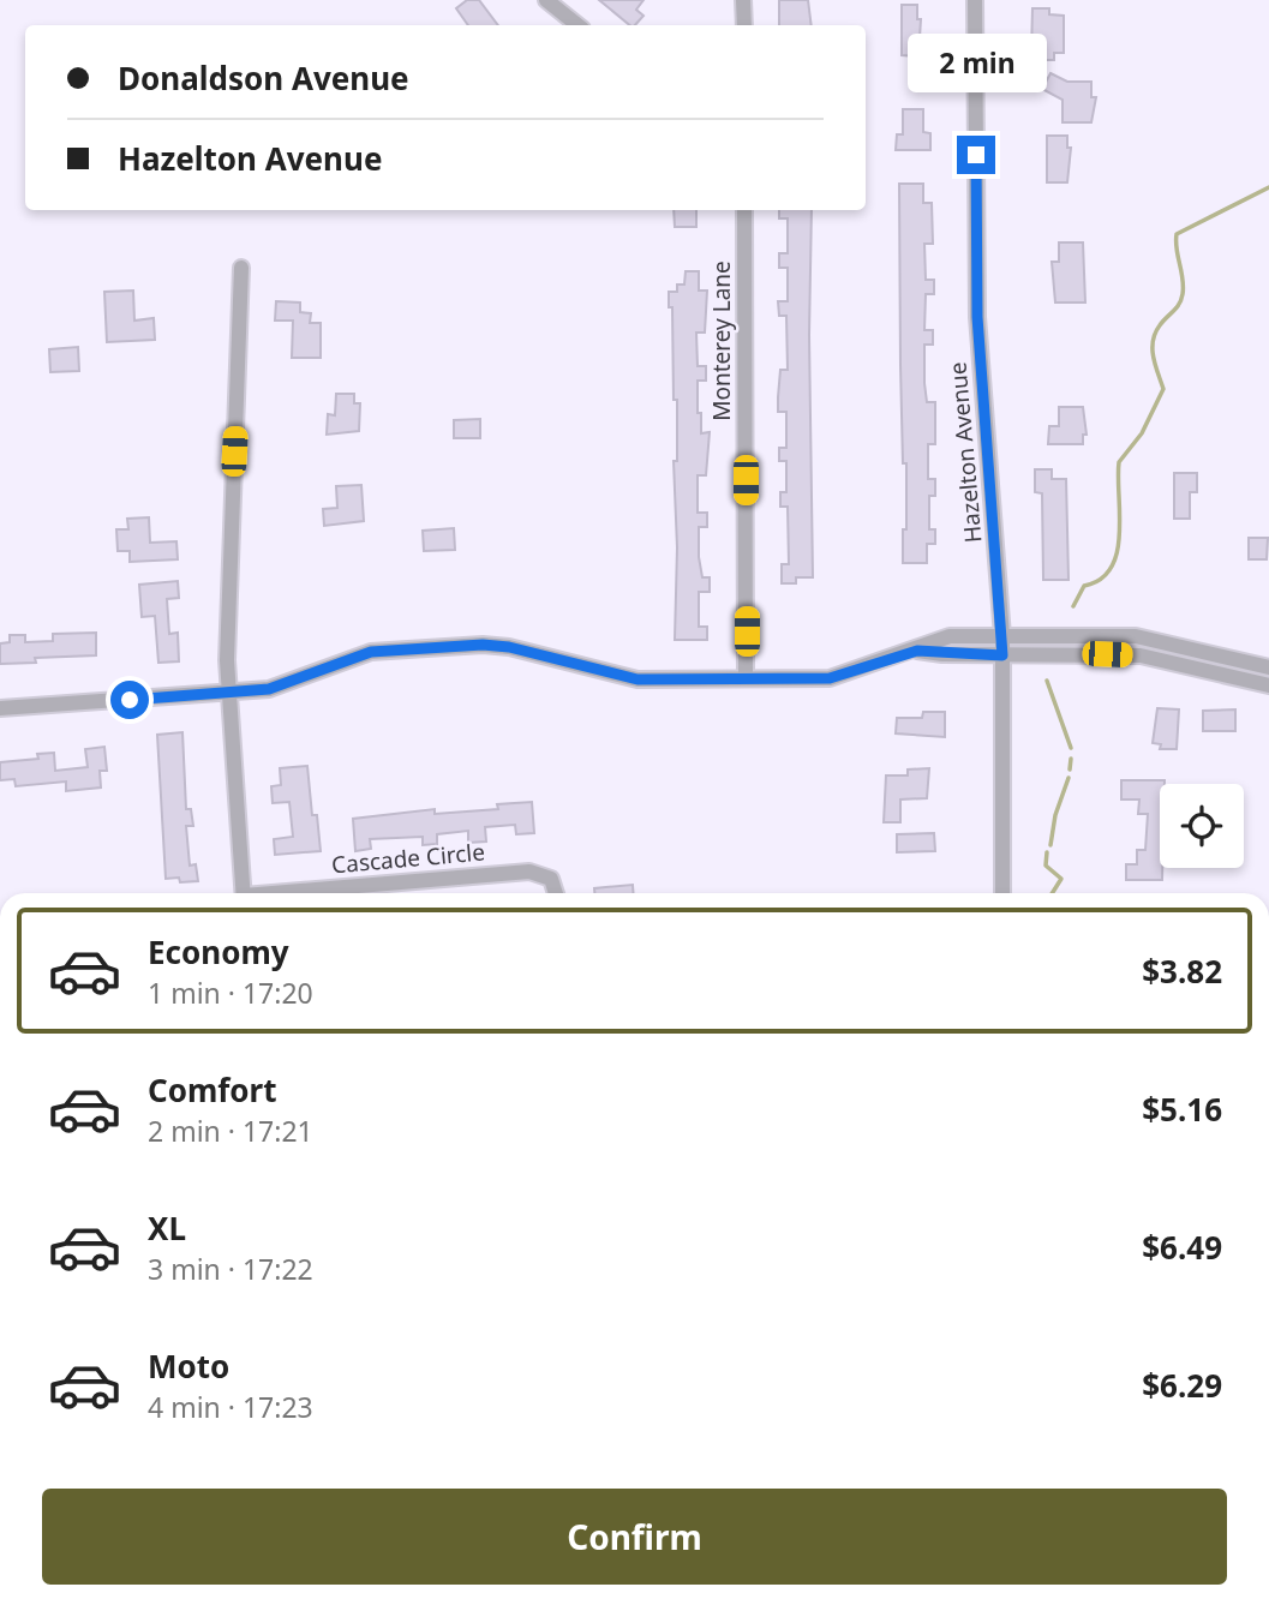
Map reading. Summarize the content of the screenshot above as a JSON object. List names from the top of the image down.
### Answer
{
  "streets": {
    "street": ["Monterey Lane", "Hazelton Avenue", "Cascade Circle"]
  },
  "page": {
    "banner": ["Donaldson Avenue", "Hazelton Avenue"],
    "bubble": "2 min",
    "list": [
      {
        "name": "Economy",
        "note": "1 min · 17:20",
        "value": "$3.82"
      },
      {
        "name": "Comfort",
        "note": "2 min · 17:21",
        "value": "$5.16"
      },
      {
        "name": "XL",
        "note": "3 min · 17:22",
        "value": "$6.49"
      },
      {
        "name": "Moto",
        "note": "4 min · 17:23",
        "value": "$6.29"
      }
    ],
    "buttons": "Confirm"
  }
}
